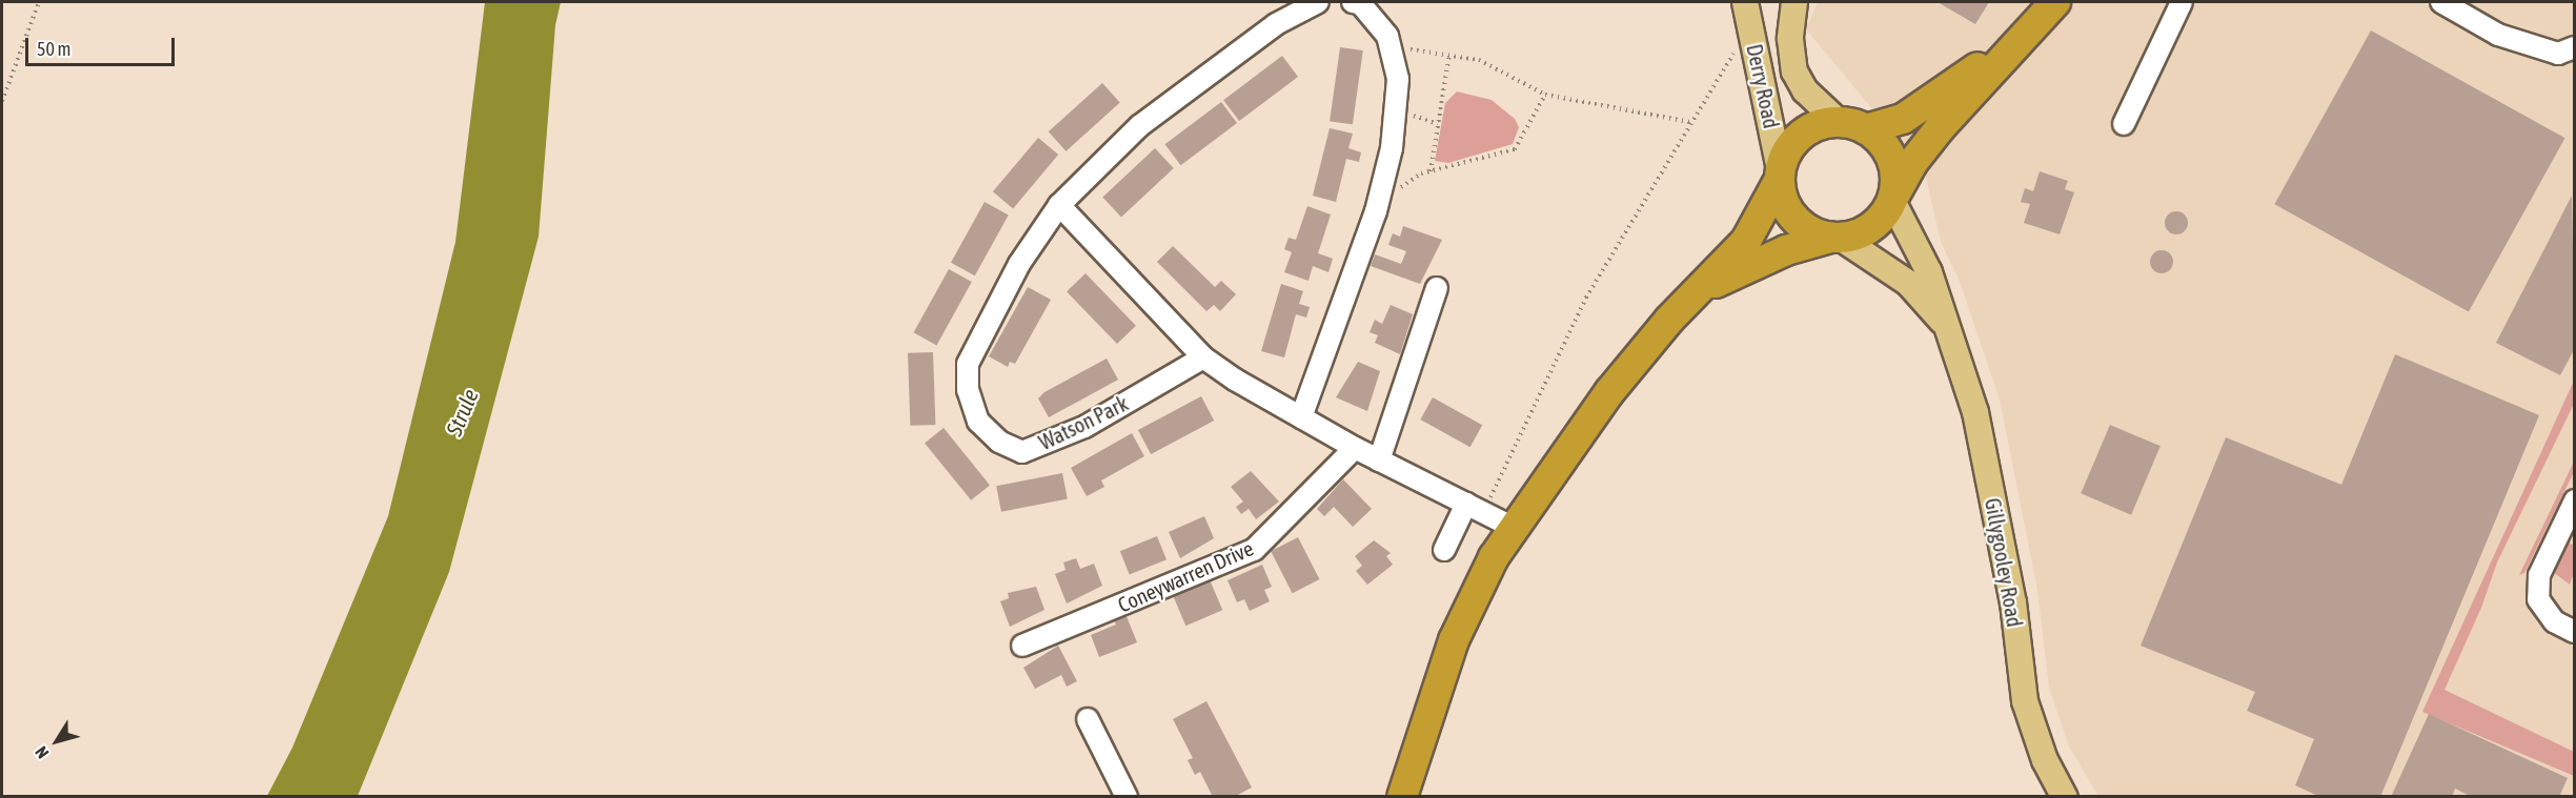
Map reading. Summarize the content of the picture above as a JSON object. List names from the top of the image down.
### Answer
{
  "streets": {
    "main road": ["Derry Road", "Gillygooley Road"],
    "street": ["Watson Park", "Coneywarren Drive"]
  },
  "crossings": [
    ["Derry Road", "Gillygooley Road"]
  ],
  "water": ["Strule"],
  "scale_bar": "50 m",
  "north": "bottom left"
}
